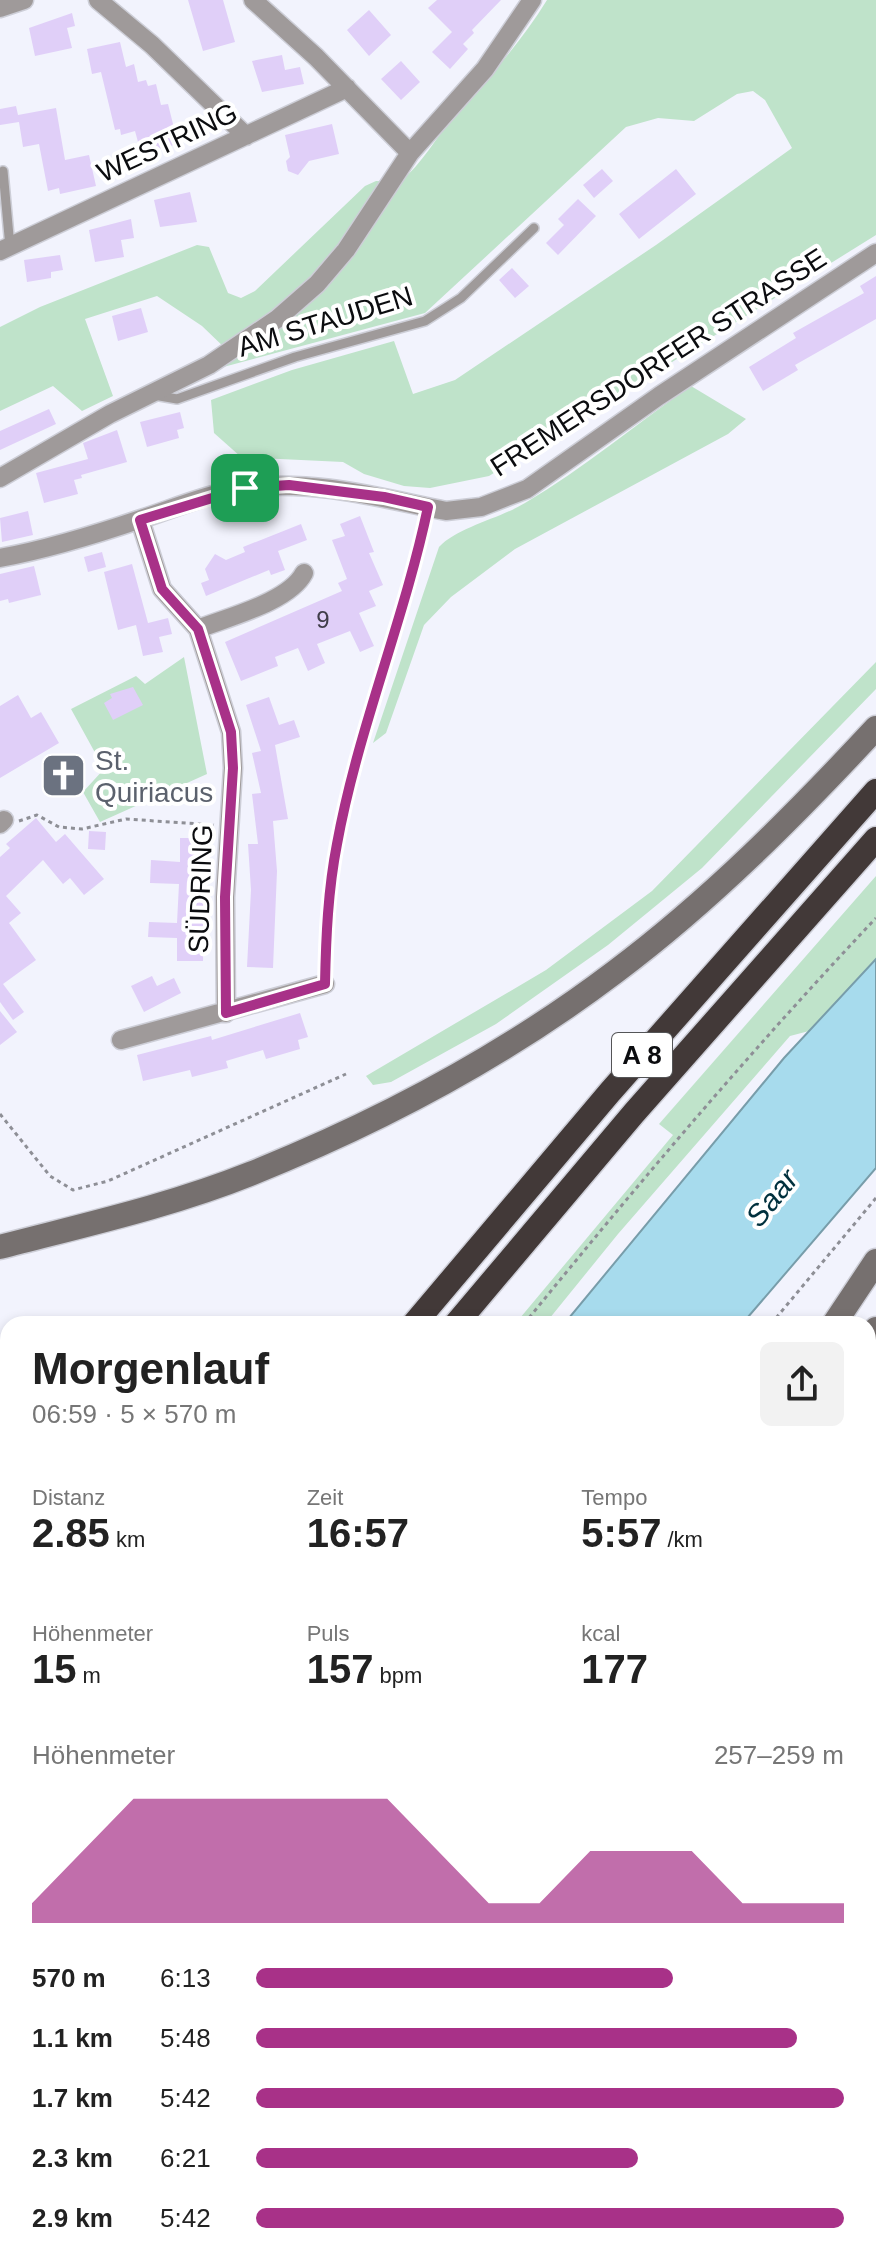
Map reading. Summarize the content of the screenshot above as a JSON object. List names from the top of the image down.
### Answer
{
  "streets": {
    "highway": ["A 8"],
    "street": [
      "WESTRING",
      "AM STAUDEN",
      "FREMERSDORFER STRASSE",
      "SÜDRING"
    ]
  },
  "crossings": [
    ["FREMERSDORFER STRASSE", "SÜDRING"]
  ],
  "water": ["Saar"],
  "places": {
    "church": ["St. Quiriacus"]
  },
  "house_numbers": ["9"],
  "page": {
    "heading": ["Morgenlauf", "06:59 · 5 × 570 m"],
    "stats": [
      ["Distanz", "2.85 km"],
      ["Zeit", "16:57"],
      ["Tempo", "5:57 /km"],
      ["Höhenmeter", "15 m"],
      ["Puls", "157 bpm"],
      ["kcal", "177"]
    ],
    "chart": ["Höhenmeter", "257–259 m"],
    "list": [
      {
        "name": "570 m",
        "note": "6:13"
      },
      {
        "name": "1.1 km",
        "note": "5:48"
      },
      {
        "name": "1.7 km",
        "note": "5:42"
      },
      {
        "name": "2.3 km",
        "note": "6:21"
      },
      {
        "name": "2.9 km",
        "note": "5:42"
      }
    ]
  }
}
